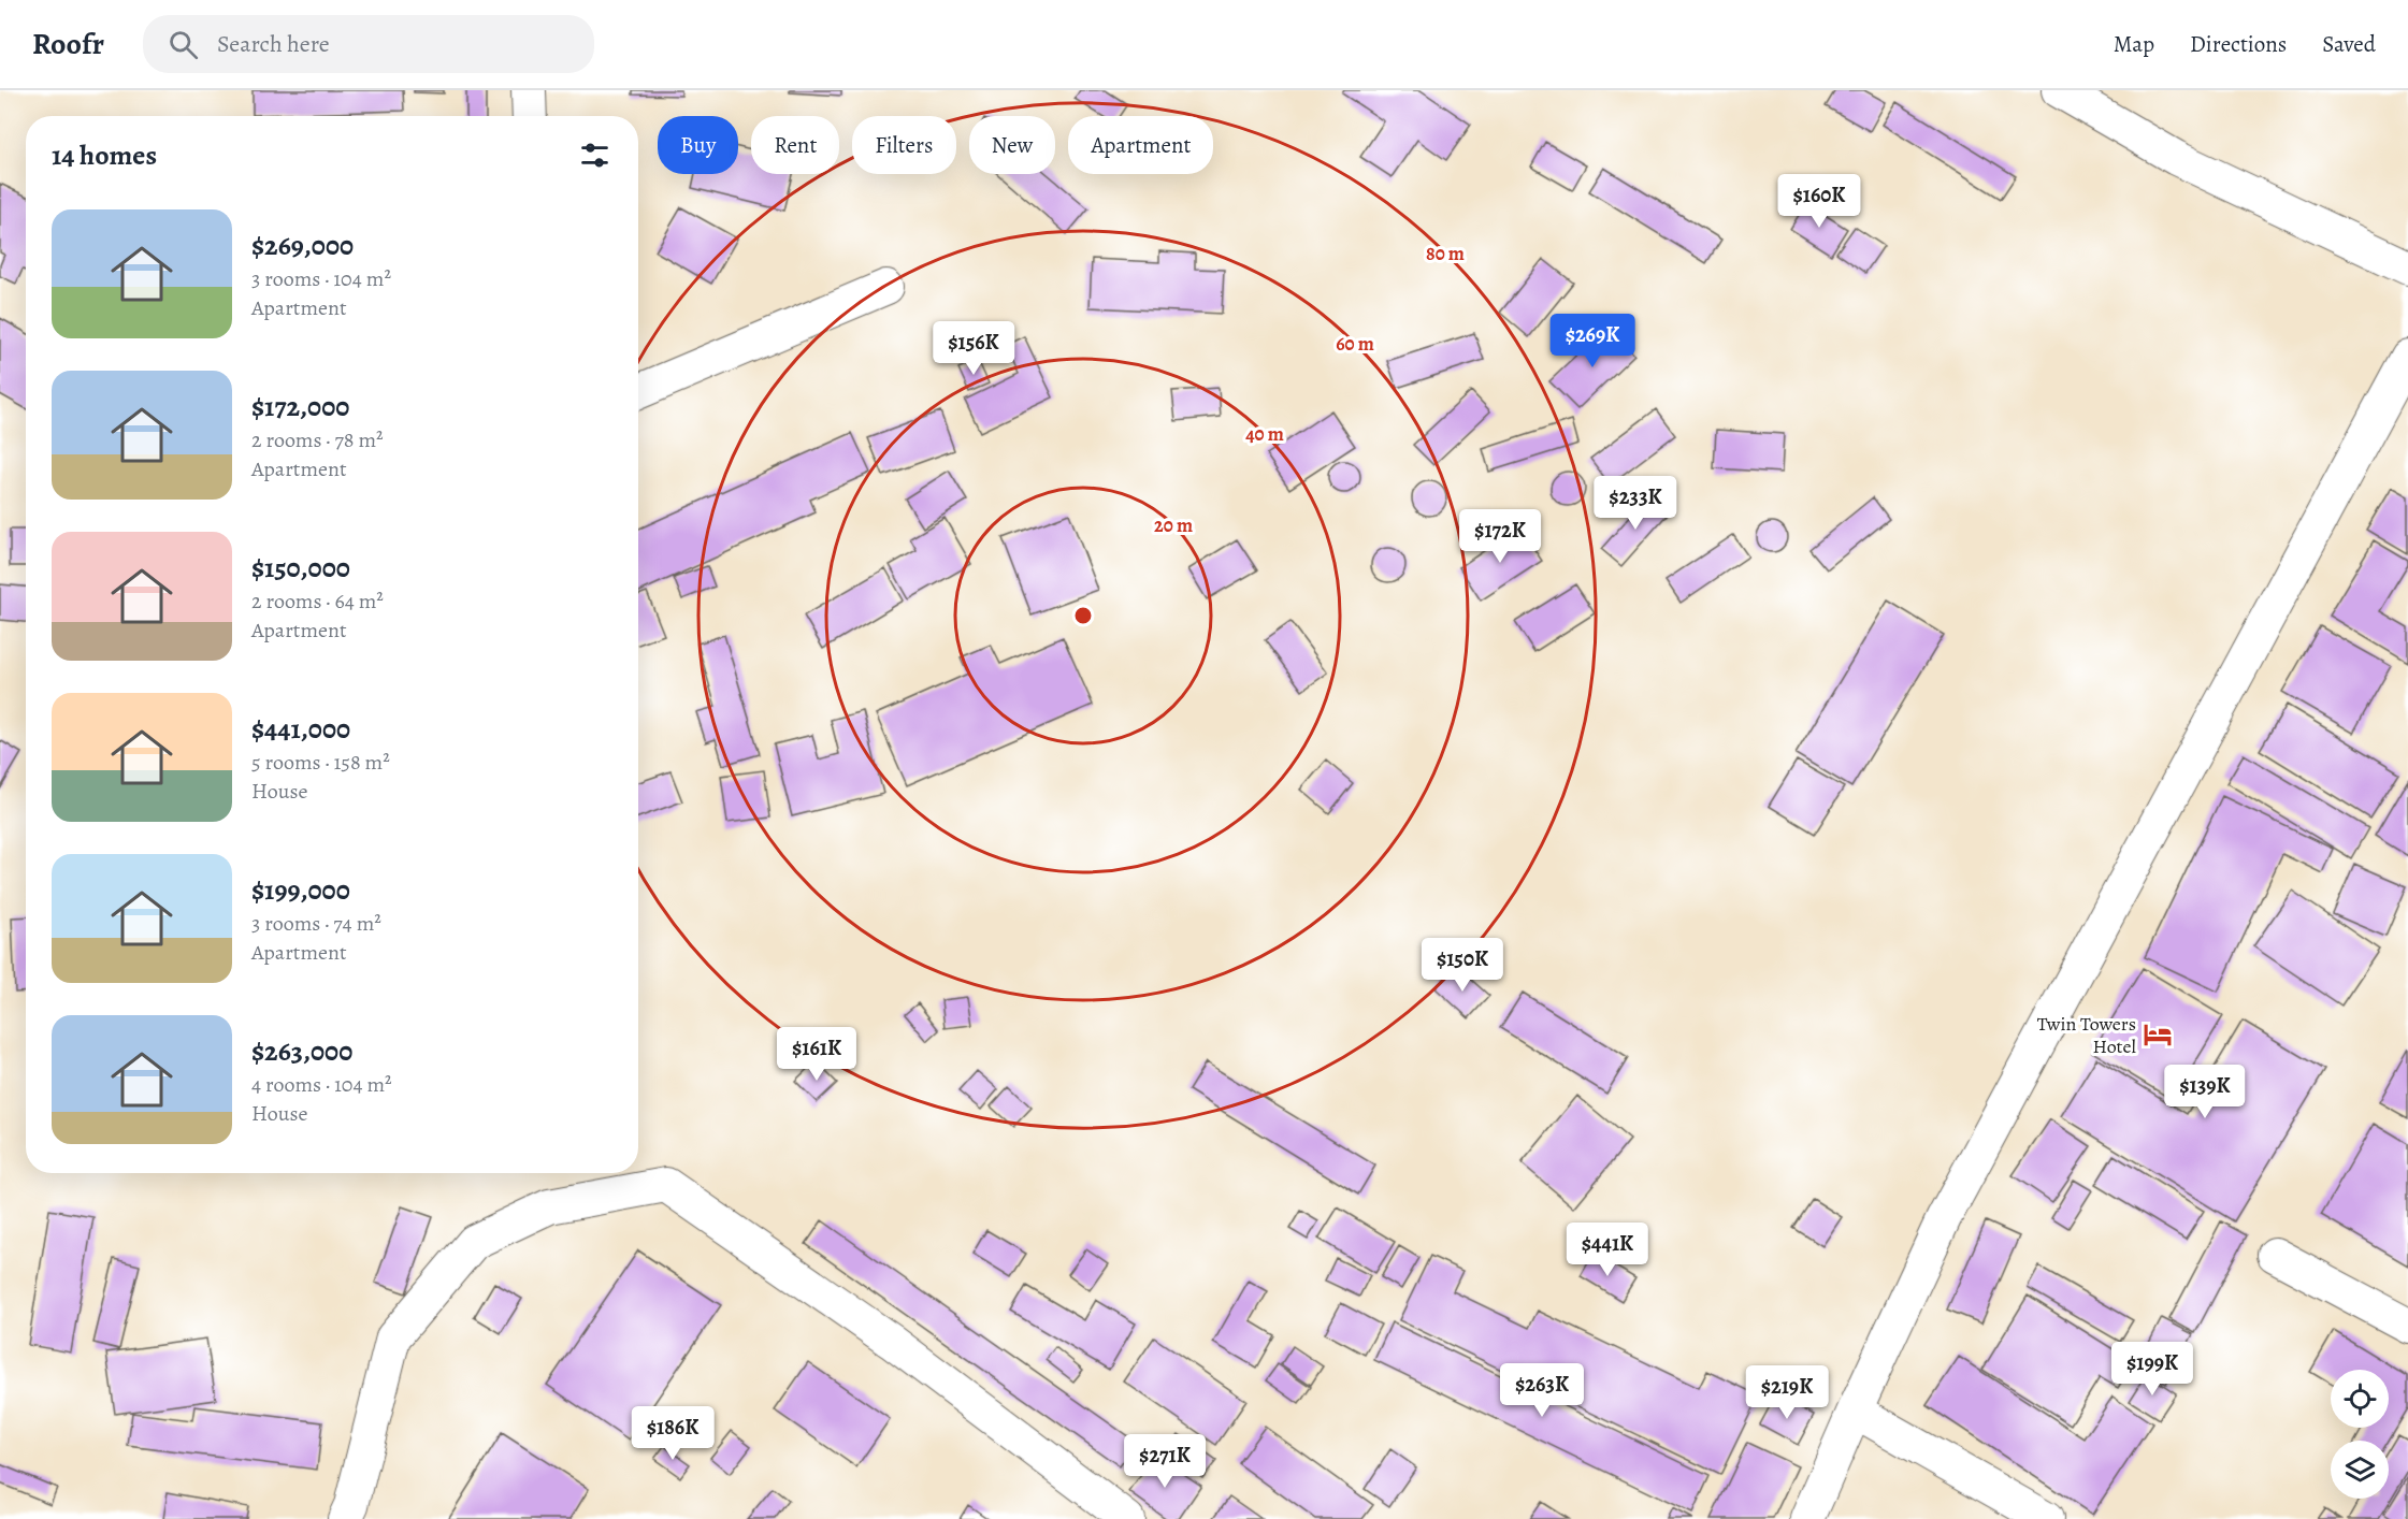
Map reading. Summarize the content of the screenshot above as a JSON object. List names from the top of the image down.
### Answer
{
  "places": {
    "hotel": ["Twin Towers Hotel"]
  },
  "page": {
    "header": "Roofr",
    "search": "Search here",
    "nav": ["Map", "Directions", "Saved"],
    "chip": [
      "Buy",
      "Rent",
      "Filters",
      "New",
      "Apartment"
    ],
    "heading": "14 homes",
    "price": [
      "$160K",
      "$269K",
      "$156K",
      "$233K",
      "$172K",
      "$150K",
      "$161K",
      "$139K",
      "$441K",
      "$199K",
      "$263K",
      "$219K",
      "$186K",
      "$271K"
    ],
    "list": [
      {
        "name": "$269,000",
        "note": "3 rooms · 104 m² · Apartment"
      },
      {
        "name": "$172,000",
        "note": "2 rooms · 78 m² · Apartment"
      },
      {
        "name": "$150,000",
        "note": "2 rooms · 64 m² · Apartment"
      },
      {
        "name": "$441,000",
        "note": "5 rooms · 158 m² · House"
      },
      {
        "name": "$199,000",
        "note": "3 rooms · 74 m² · Apartment"
      },
      {
        "name": "$263,000",
        "note": "4 rooms · 104 m² · House"
      }
    ]
  },
  "rings": [
    "80 m",
    "60 m",
    "40 m",
    "20 m"
  ]
}
